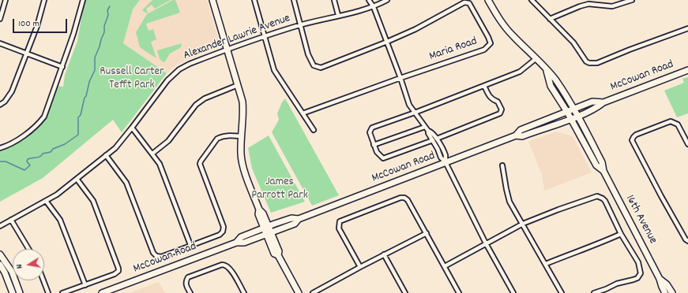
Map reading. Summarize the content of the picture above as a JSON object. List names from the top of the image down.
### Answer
{
  "streets": {
    "main road": ["McCowan Road", "16th Avenue"],
    "street": ["Alexander Lawrie Avenue", "Maria Road"]
  },
  "crossings": [
    ["Alexander Lawrie Avenue", "Maria Road"],
    ["McCowan Road", "16th Avenue"]
  ],
  "parks": ["Russell Carter Tefft Park", "James Parrott Park"],
  "scale_bar": "100 m",
  "north": "left"
}
